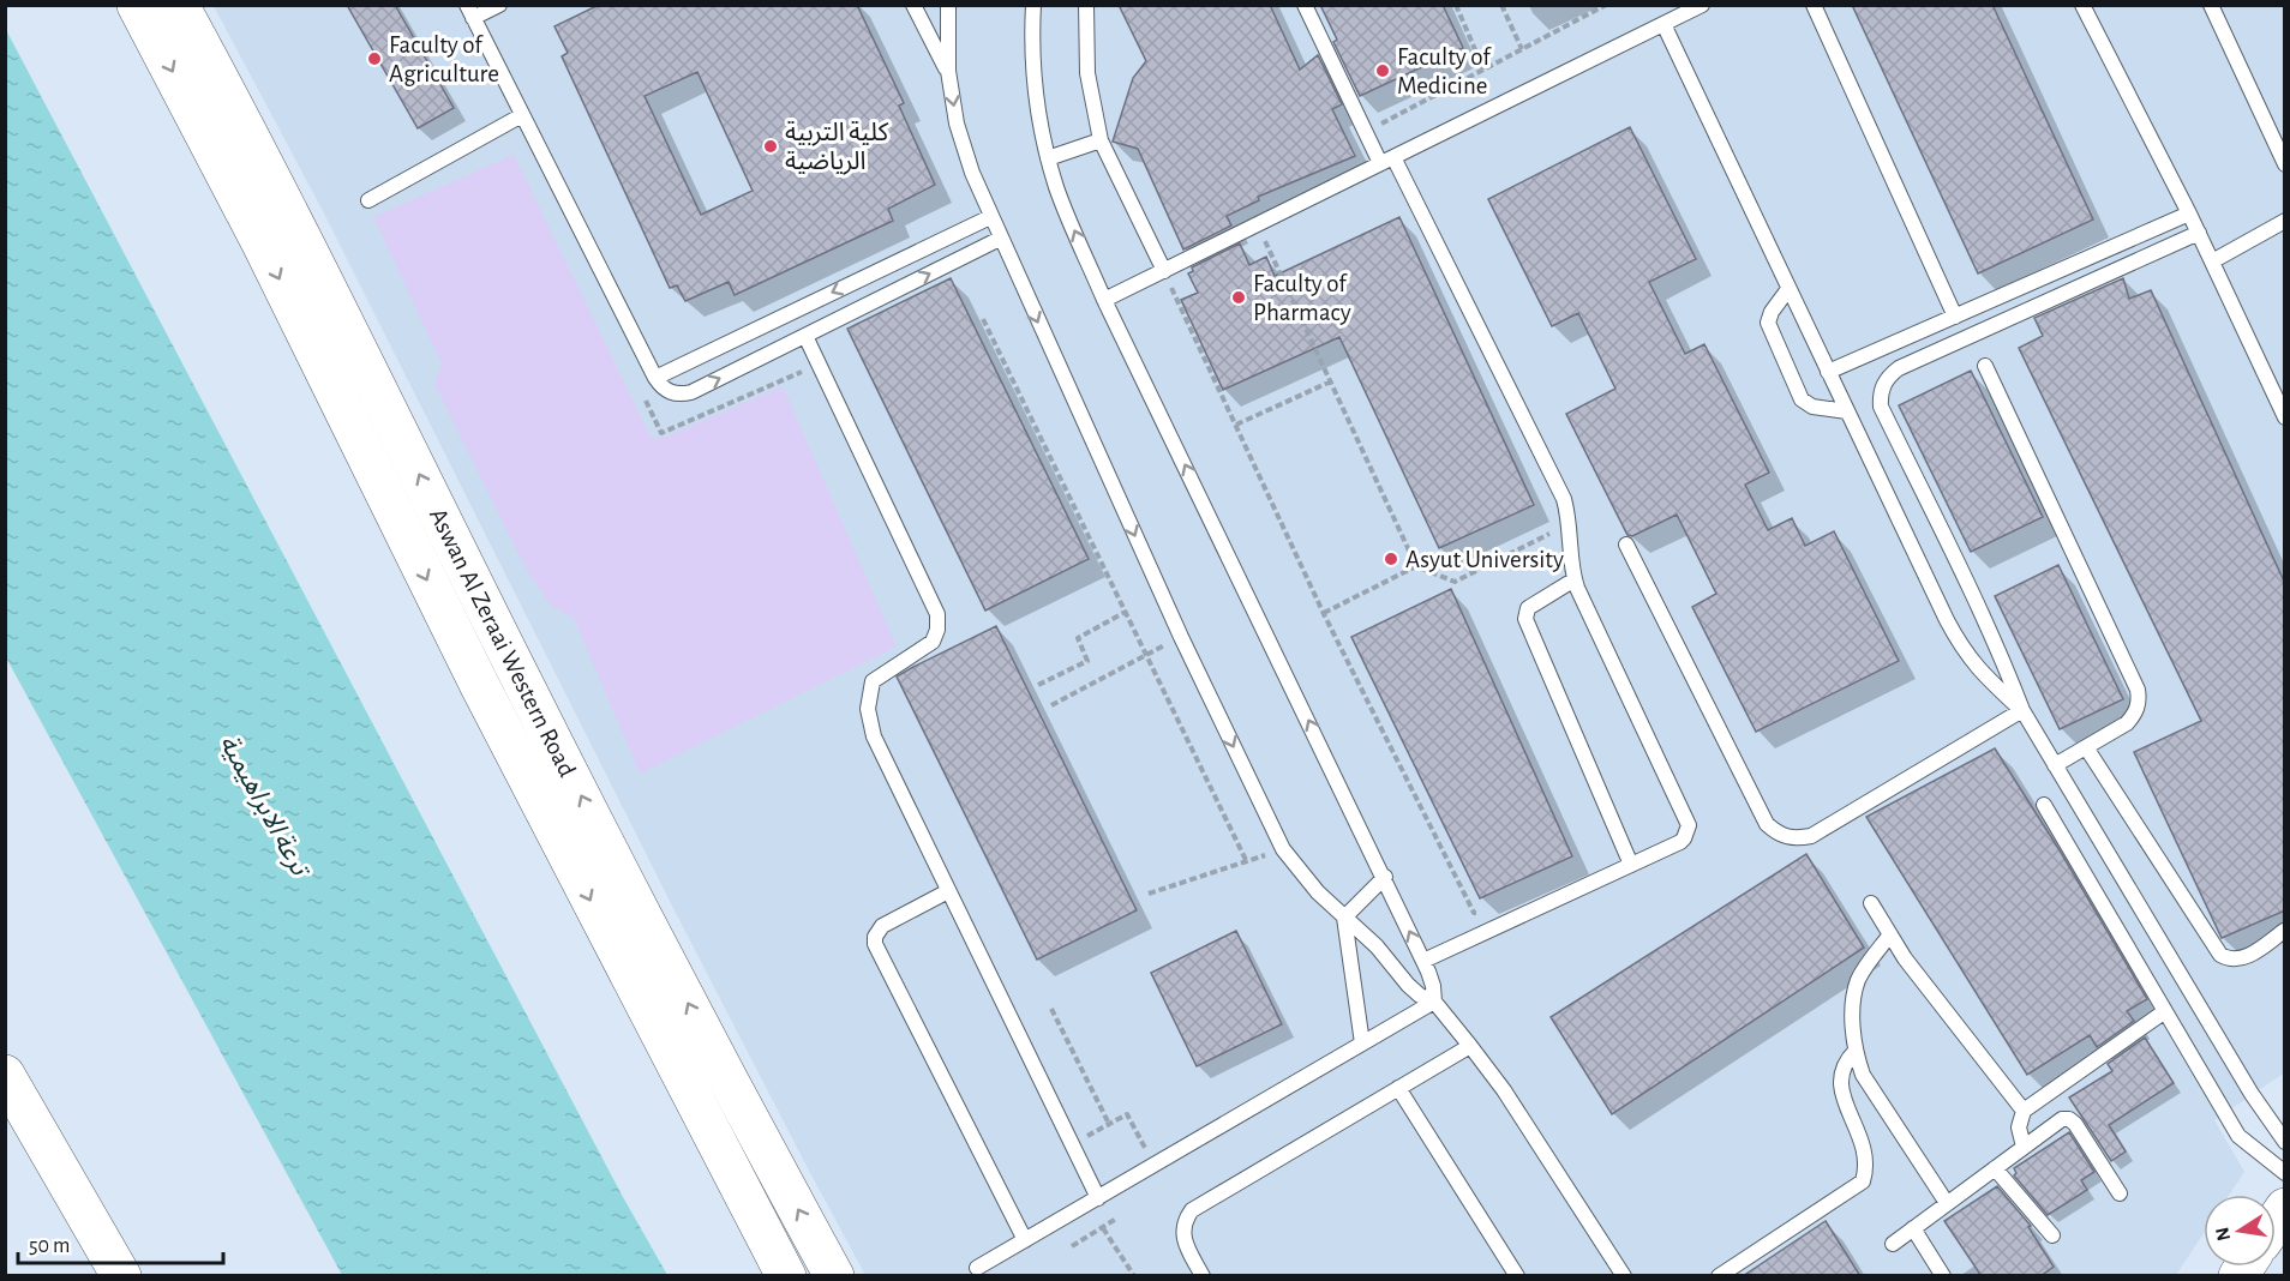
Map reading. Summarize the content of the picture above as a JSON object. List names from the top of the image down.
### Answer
{
  "streets": {
    "main road": ["Aswan Al Zeraai Western Road"]
  },
  "water": ["ترعة الابراهيمية"],
  "places": [
    "Faculty of Agriculture",
    "Faculty of Medicine",
    "كلية التربية الرياضية",
    "Faculty of Pharmacy",
    "Asyut University"
  ],
  "scale_bar": "50 m",
  "north": "left"
}
